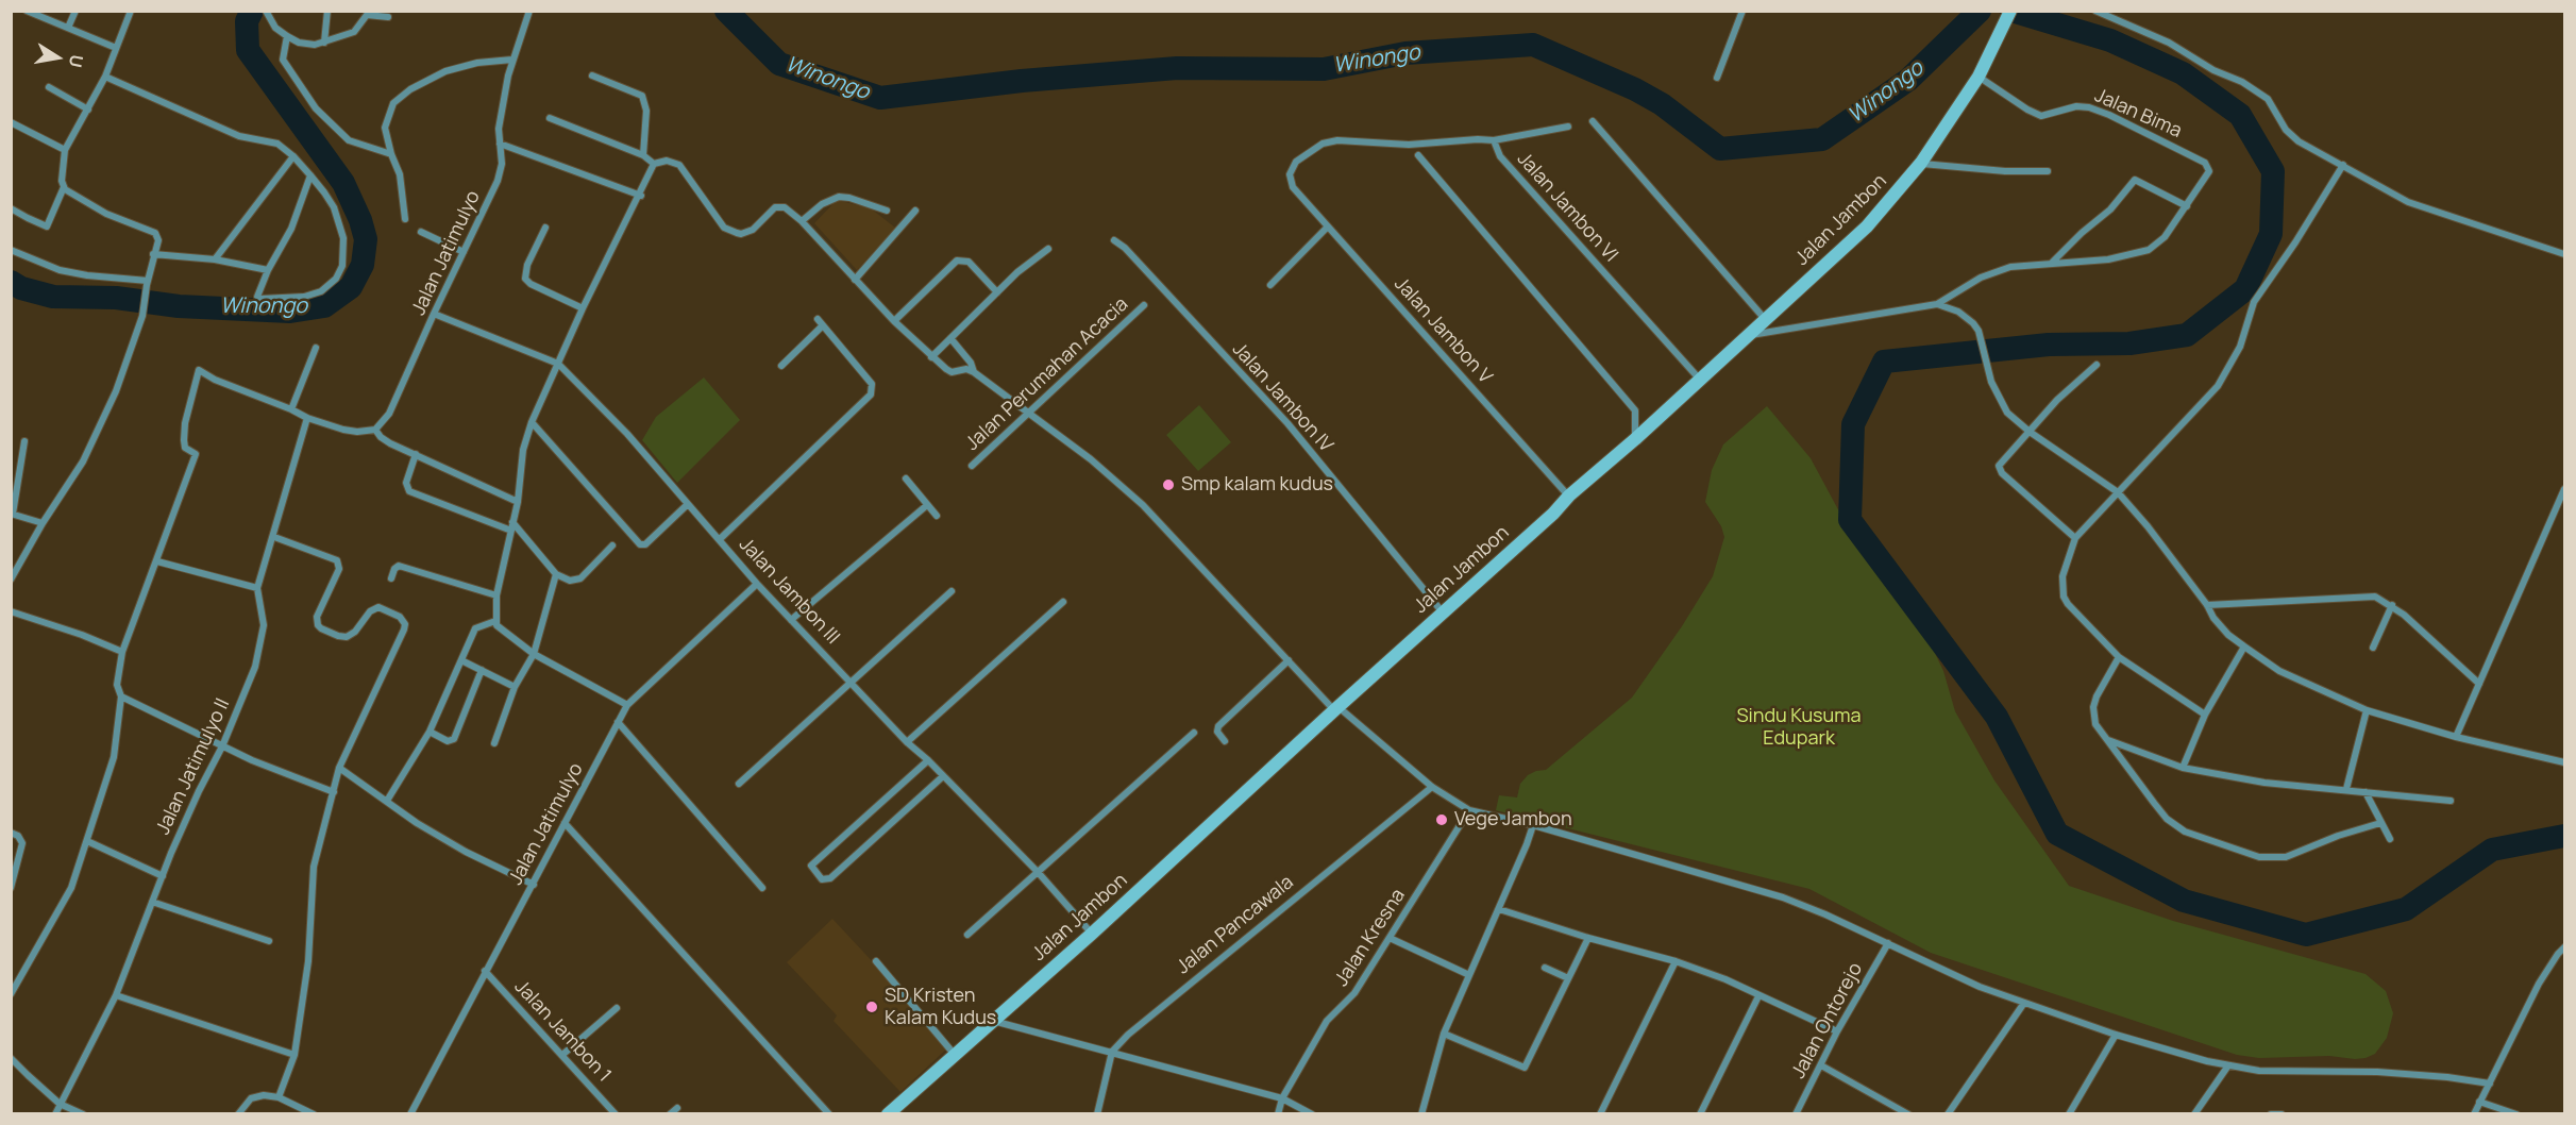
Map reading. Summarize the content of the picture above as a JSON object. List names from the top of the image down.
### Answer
{
  "streets": {
    "main road": ["Jalan Jambon"],
    "street": [
      "Jalan Bima",
      "Jalan Jambon VI",
      "Jalan Jatimulyo",
      "Jalan Jambon V",
      "Jalan Perumahan Acacia",
      "Jalan Jambon IV",
      "Jalan Jambon III",
      "Jalan Jatimulyo II",
      "Jalan Pancawala",
      "Jalan Kresna",
      "Jalan Ontorejo",
      "Jalan Jambon 1"
    ]
  },
  "crossings": [
    ["Jalan Bima", "Jalan Jambon"],
    ["Jalan Jambon VI", "Jalan Jambon"],
    ["Jalan Jambon VI", "Jalan Jambon V"],
    ["Jalan Jambon", "Jalan Jambon V"],
    ["Jalan Jambon", "Jalan Jambon IV"],
    ["Jalan Jambon", "Jalan Jambon III"],
    ["Jalan Jatimulyo", "Jalan Jambon III"],
    ["Jalan Jatimulyo", "Jalan Jambon 1"]
  ],
  "water": ["Winongo"],
  "parks": ["Sindu Kusuma Edupark"],
  "places": ["Smp kalam kudus", "Vege Jambon", "SD Kristen Kalam Kudus"],
  "north": "right"
}
